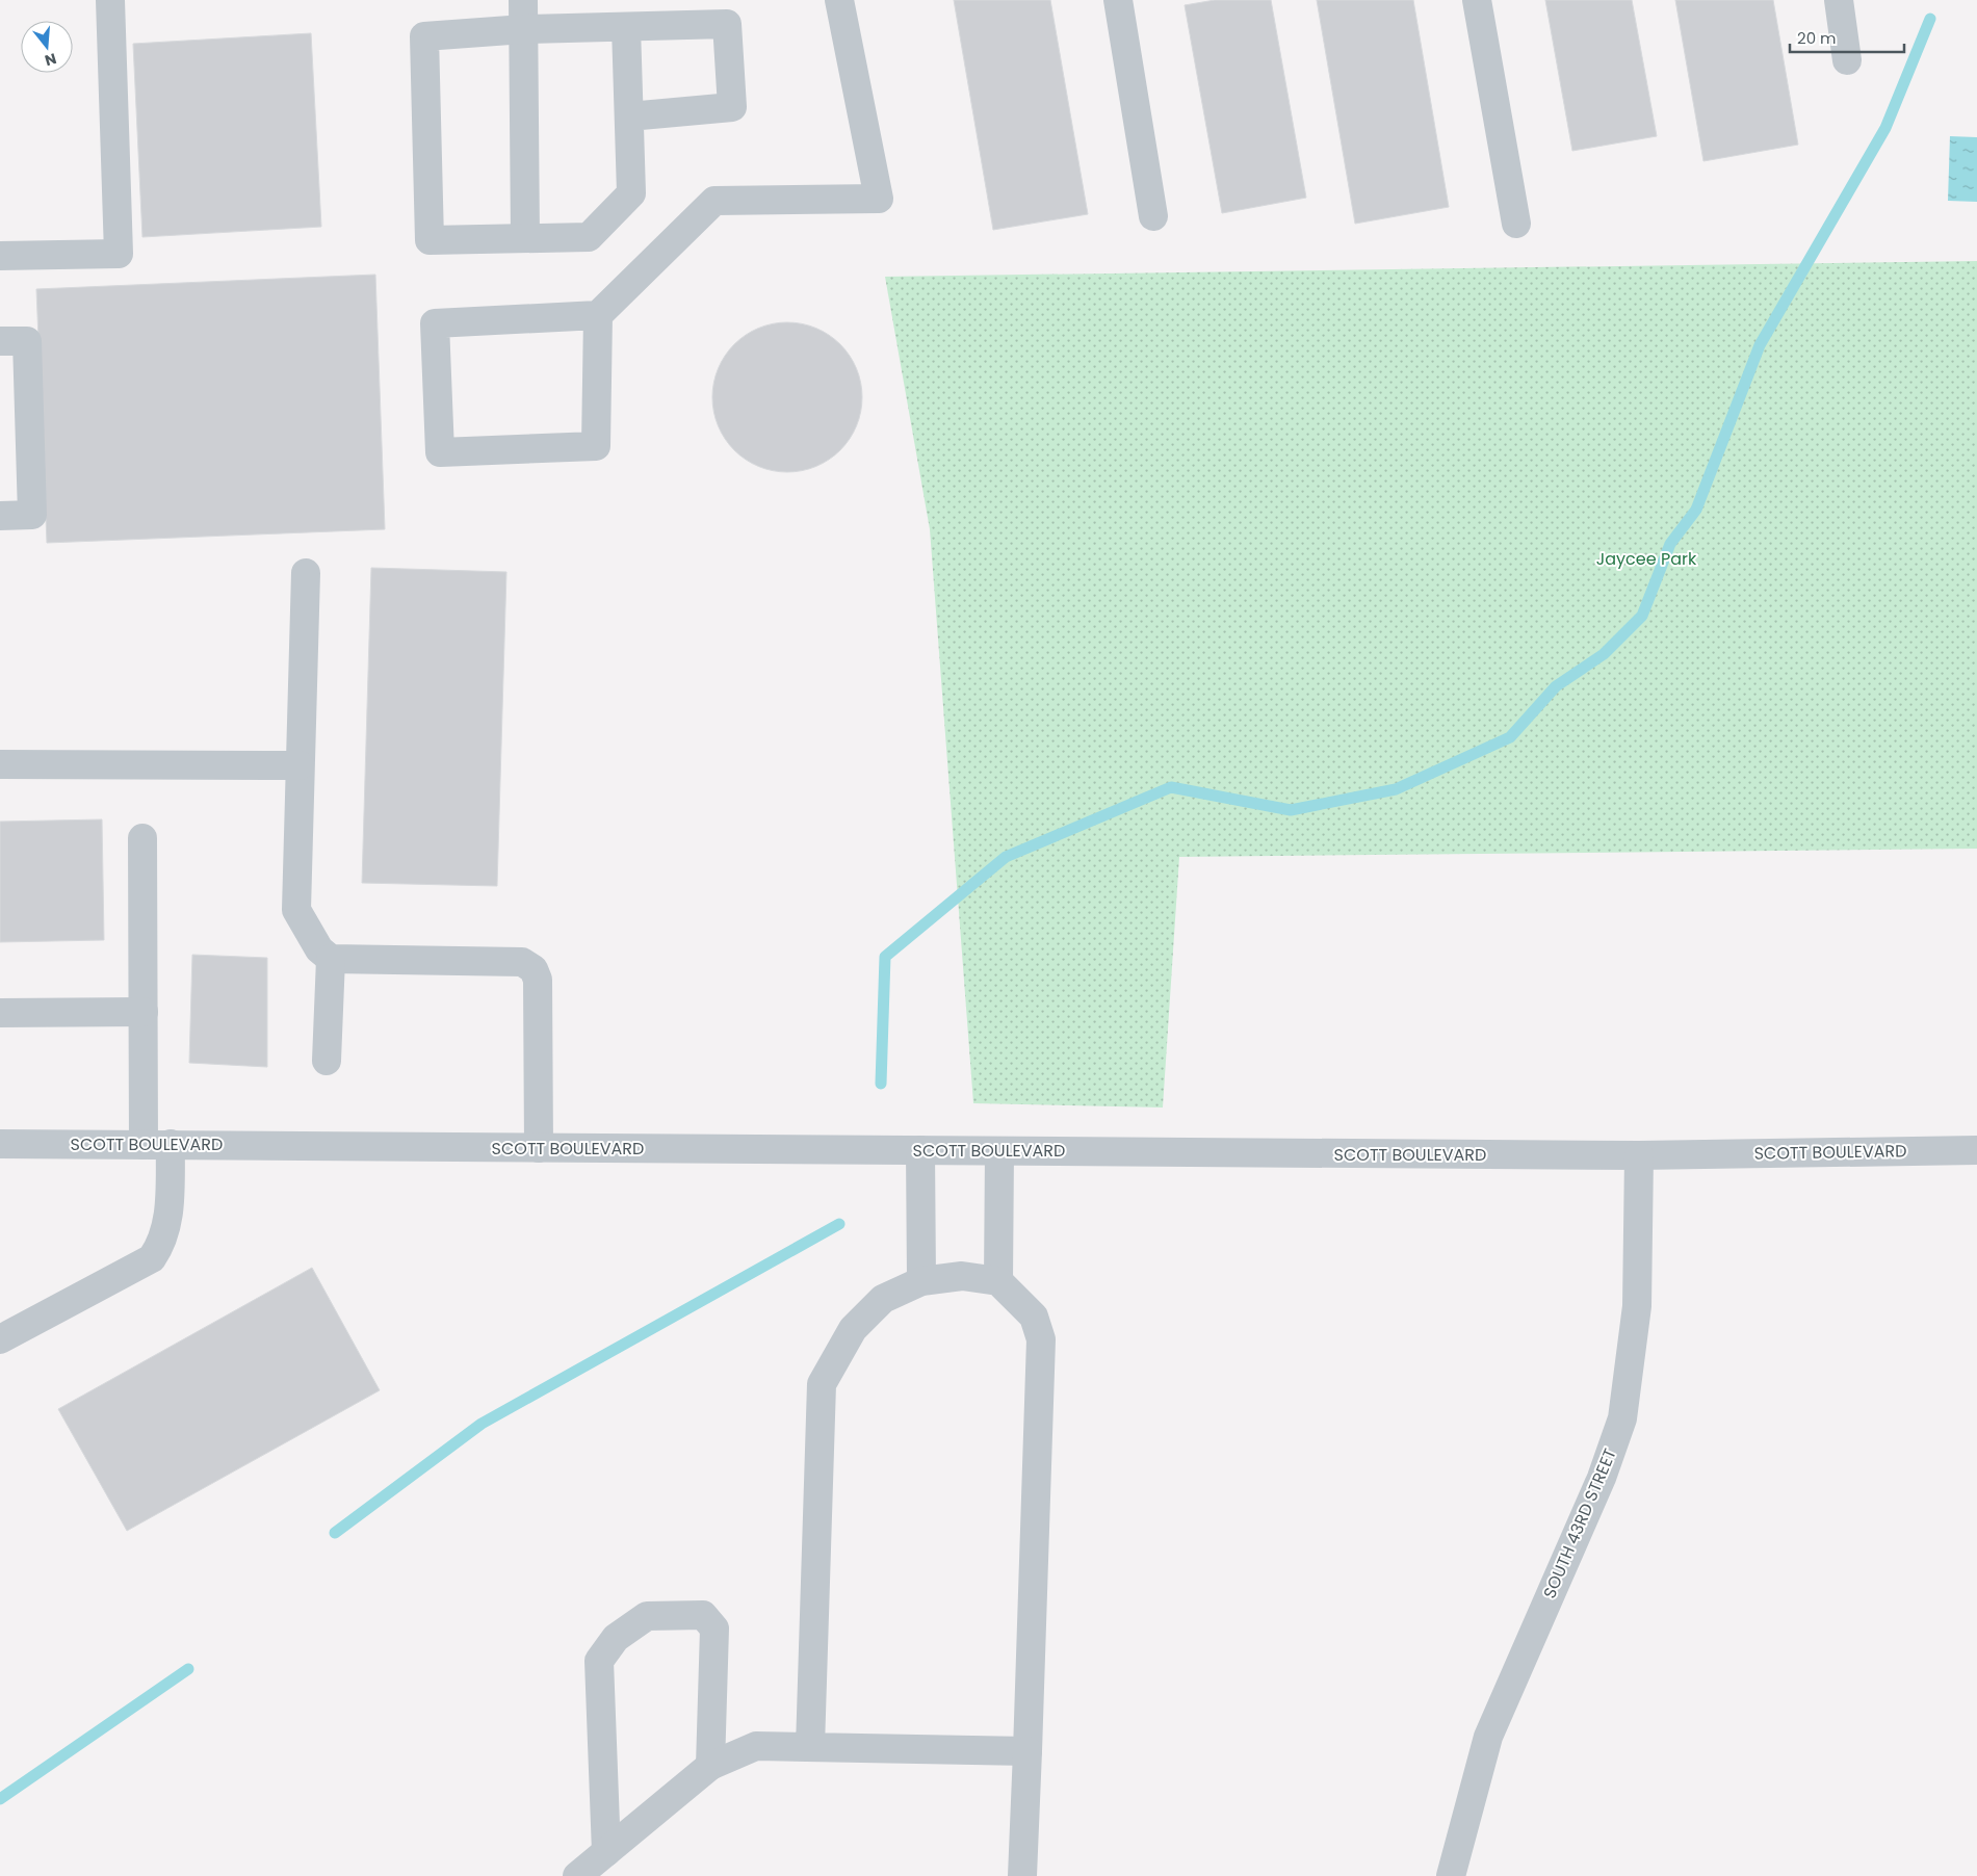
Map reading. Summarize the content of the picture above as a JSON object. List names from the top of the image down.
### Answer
{
  "streets": {
    "street": ["SCOTT BOULEVARD", "SOUTH 43RD STREET"]
  },
  "crossings": [
    ["SCOTT BOULEVARD", "SOUTH 43RD STREET"]
  ],
  "parks": ["Jaycee Park"],
  "scale_bar": "20 m",
  "north": "bottom"
}
